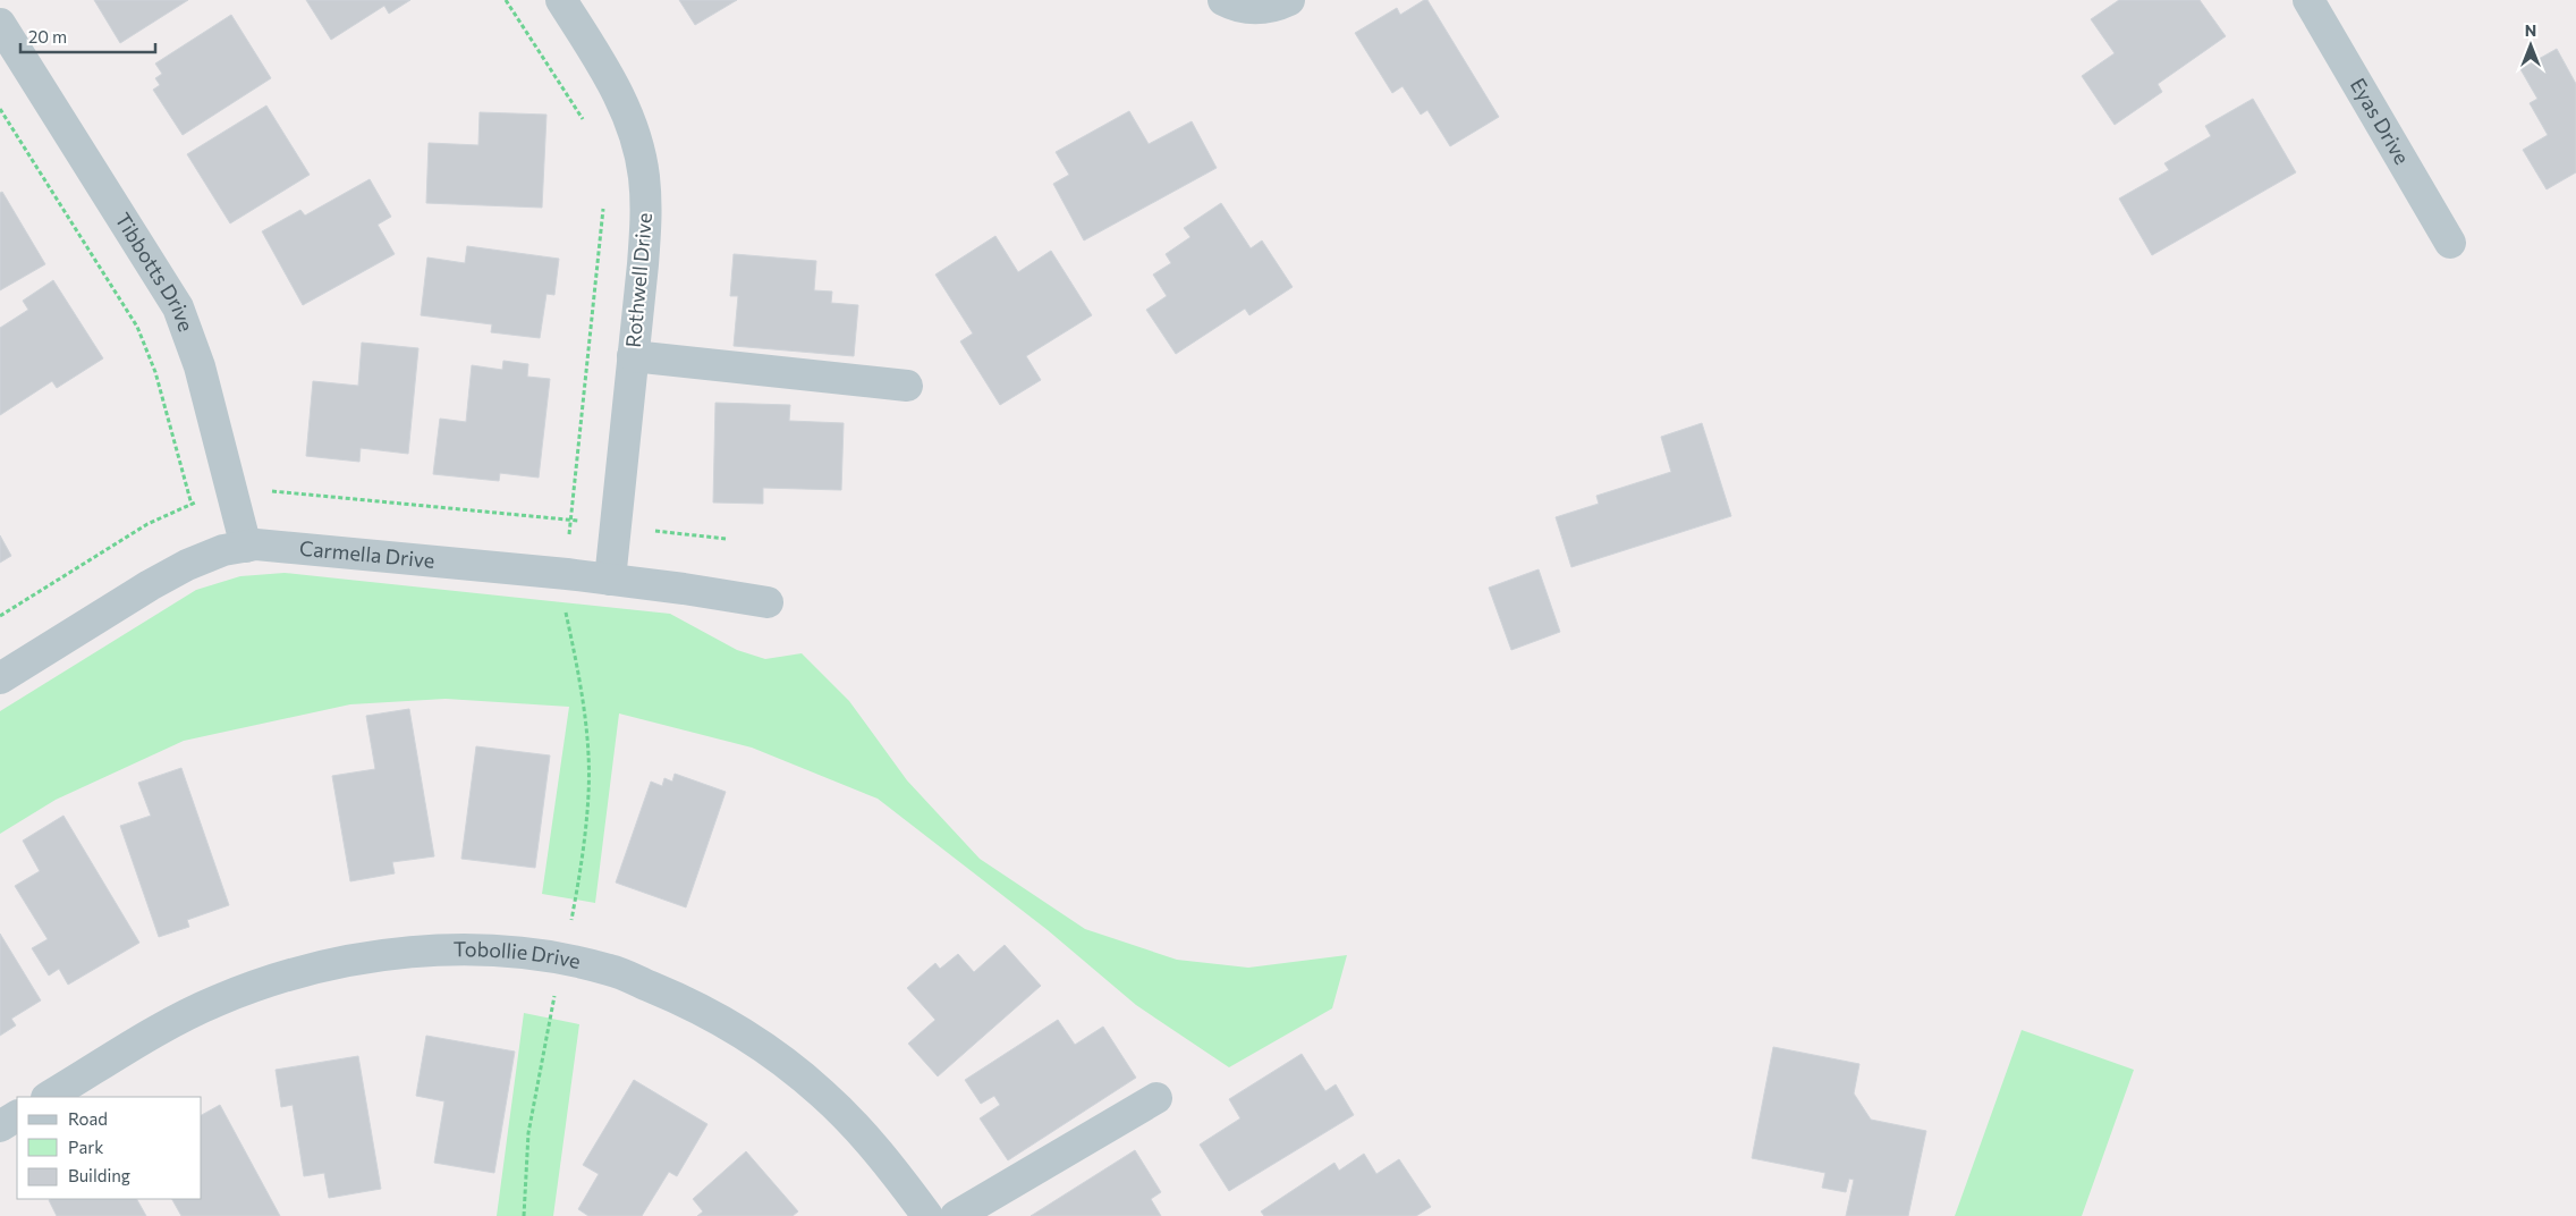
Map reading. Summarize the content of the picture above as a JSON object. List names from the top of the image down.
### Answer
{
  "streets": {
    "street": [
      "Eyas Drive",
      "Tibbotts Drive",
      "Rothwell Drive",
      "Carmella Drive",
      "Tobollie Drive"
    ]
  },
  "crossings": [
    ["Tibbotts Drive", "Carmella Drive"],
    ["Rothwell Drive", "Carmella Drive"]
  ],
  "legend": ["Road", "Park", "Building"],
  "scale_bar": "20 m",
  "north": "top"
}
